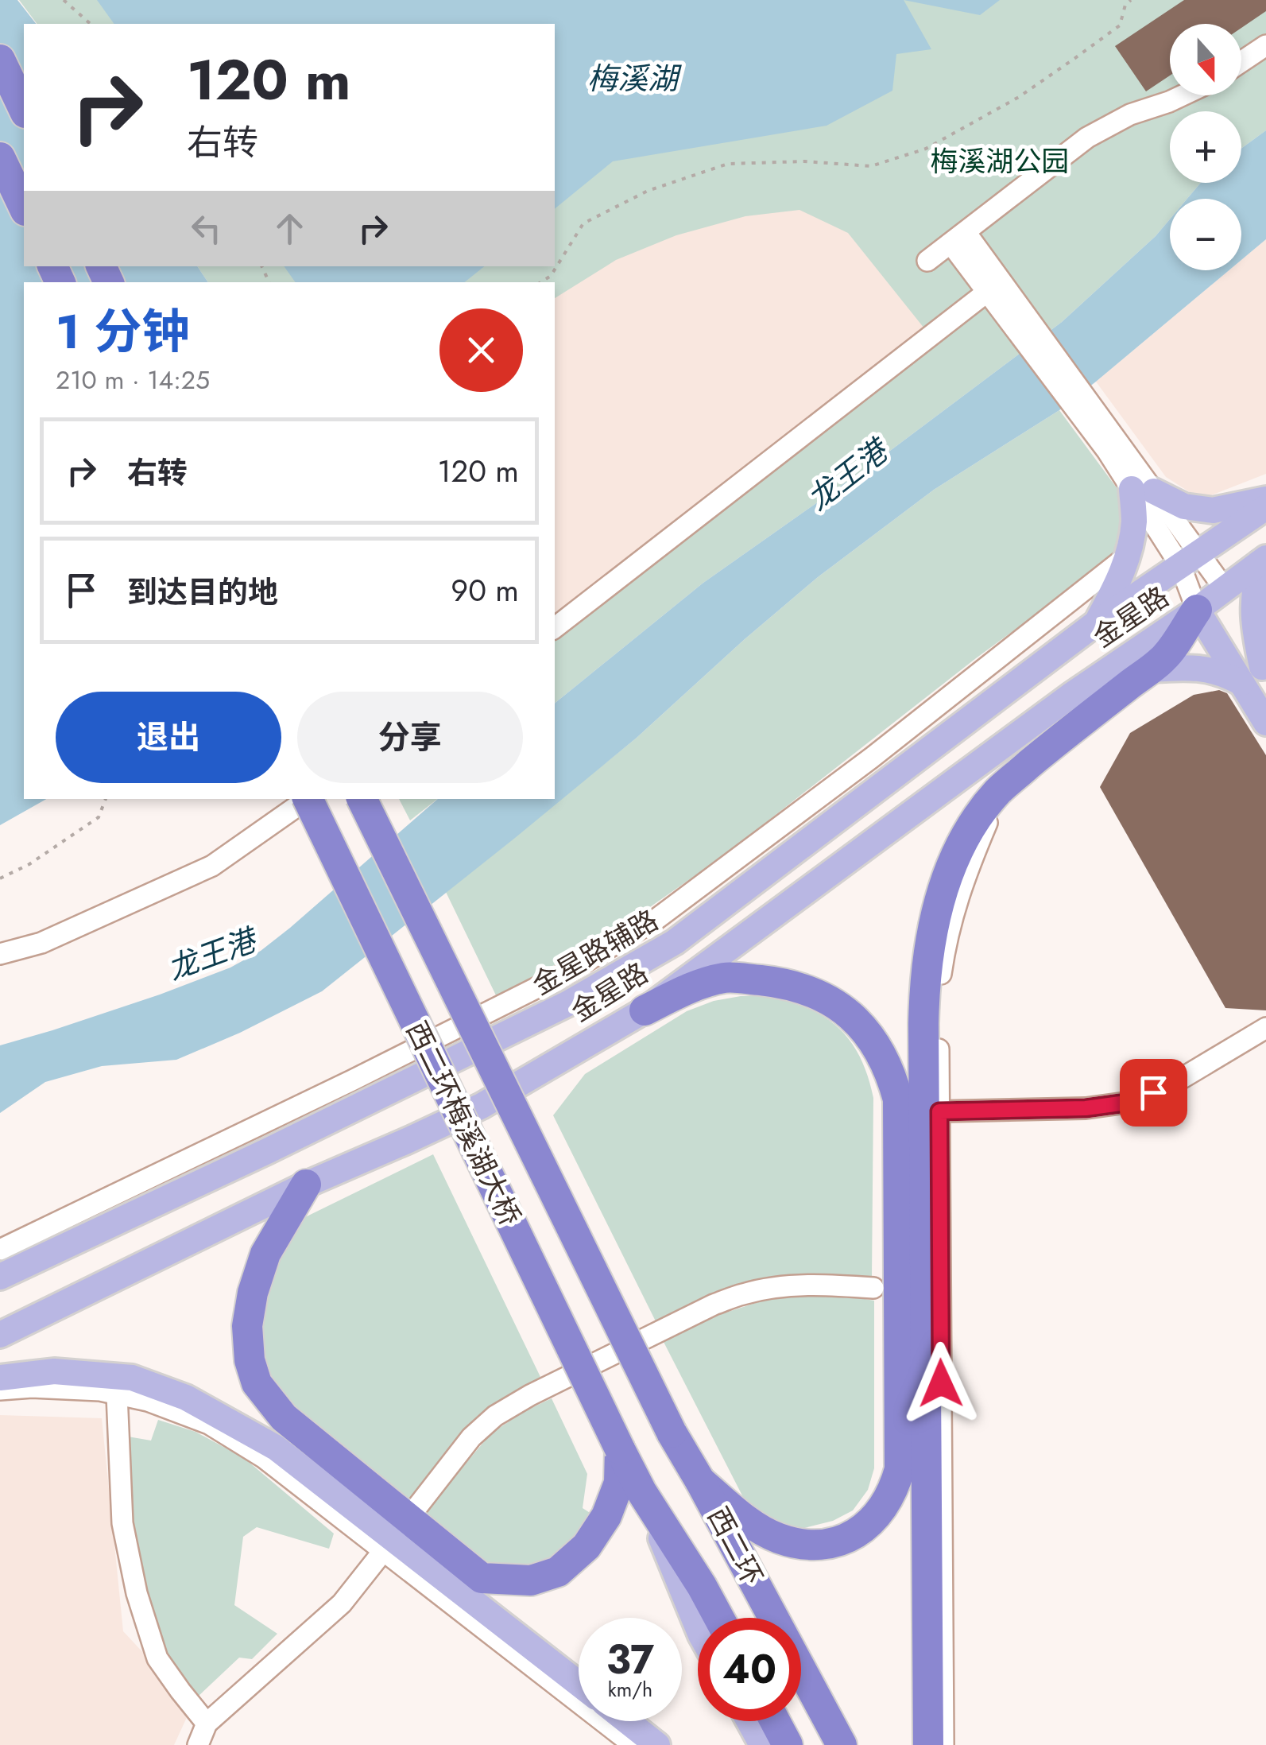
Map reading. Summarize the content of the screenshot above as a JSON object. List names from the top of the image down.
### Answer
{
  "streets": {
    "highway": ["西二环梅溪湖大桥", "西二环"],
    "main road": ["金星路"],
    "street": ["金星路辅路"]
  },
  "crossings": [
    ["西二环梅溪湖大桥", "西二环"]
  ],
  "water": ["梅溪湖", "龙王港"],
  "parks": ["梅溪湖公园"],
  "north": "bottom",
  "page": {
    "map_buttons": ["+", "−"],
    "turn": ["120 m", "右转"],
    "heading": ["1 分钟", "210 m · 14:25"],
    "list": [
      {
        "name": "右转",
        "value": "120 m"
      },
      {
        "name": "到达目的地",
        "value": "90 m"
      }
    ],
    "buttons": ["退出", "分享"],
    "speed": "37 km/h",
    "limit": "40"
  }
}
